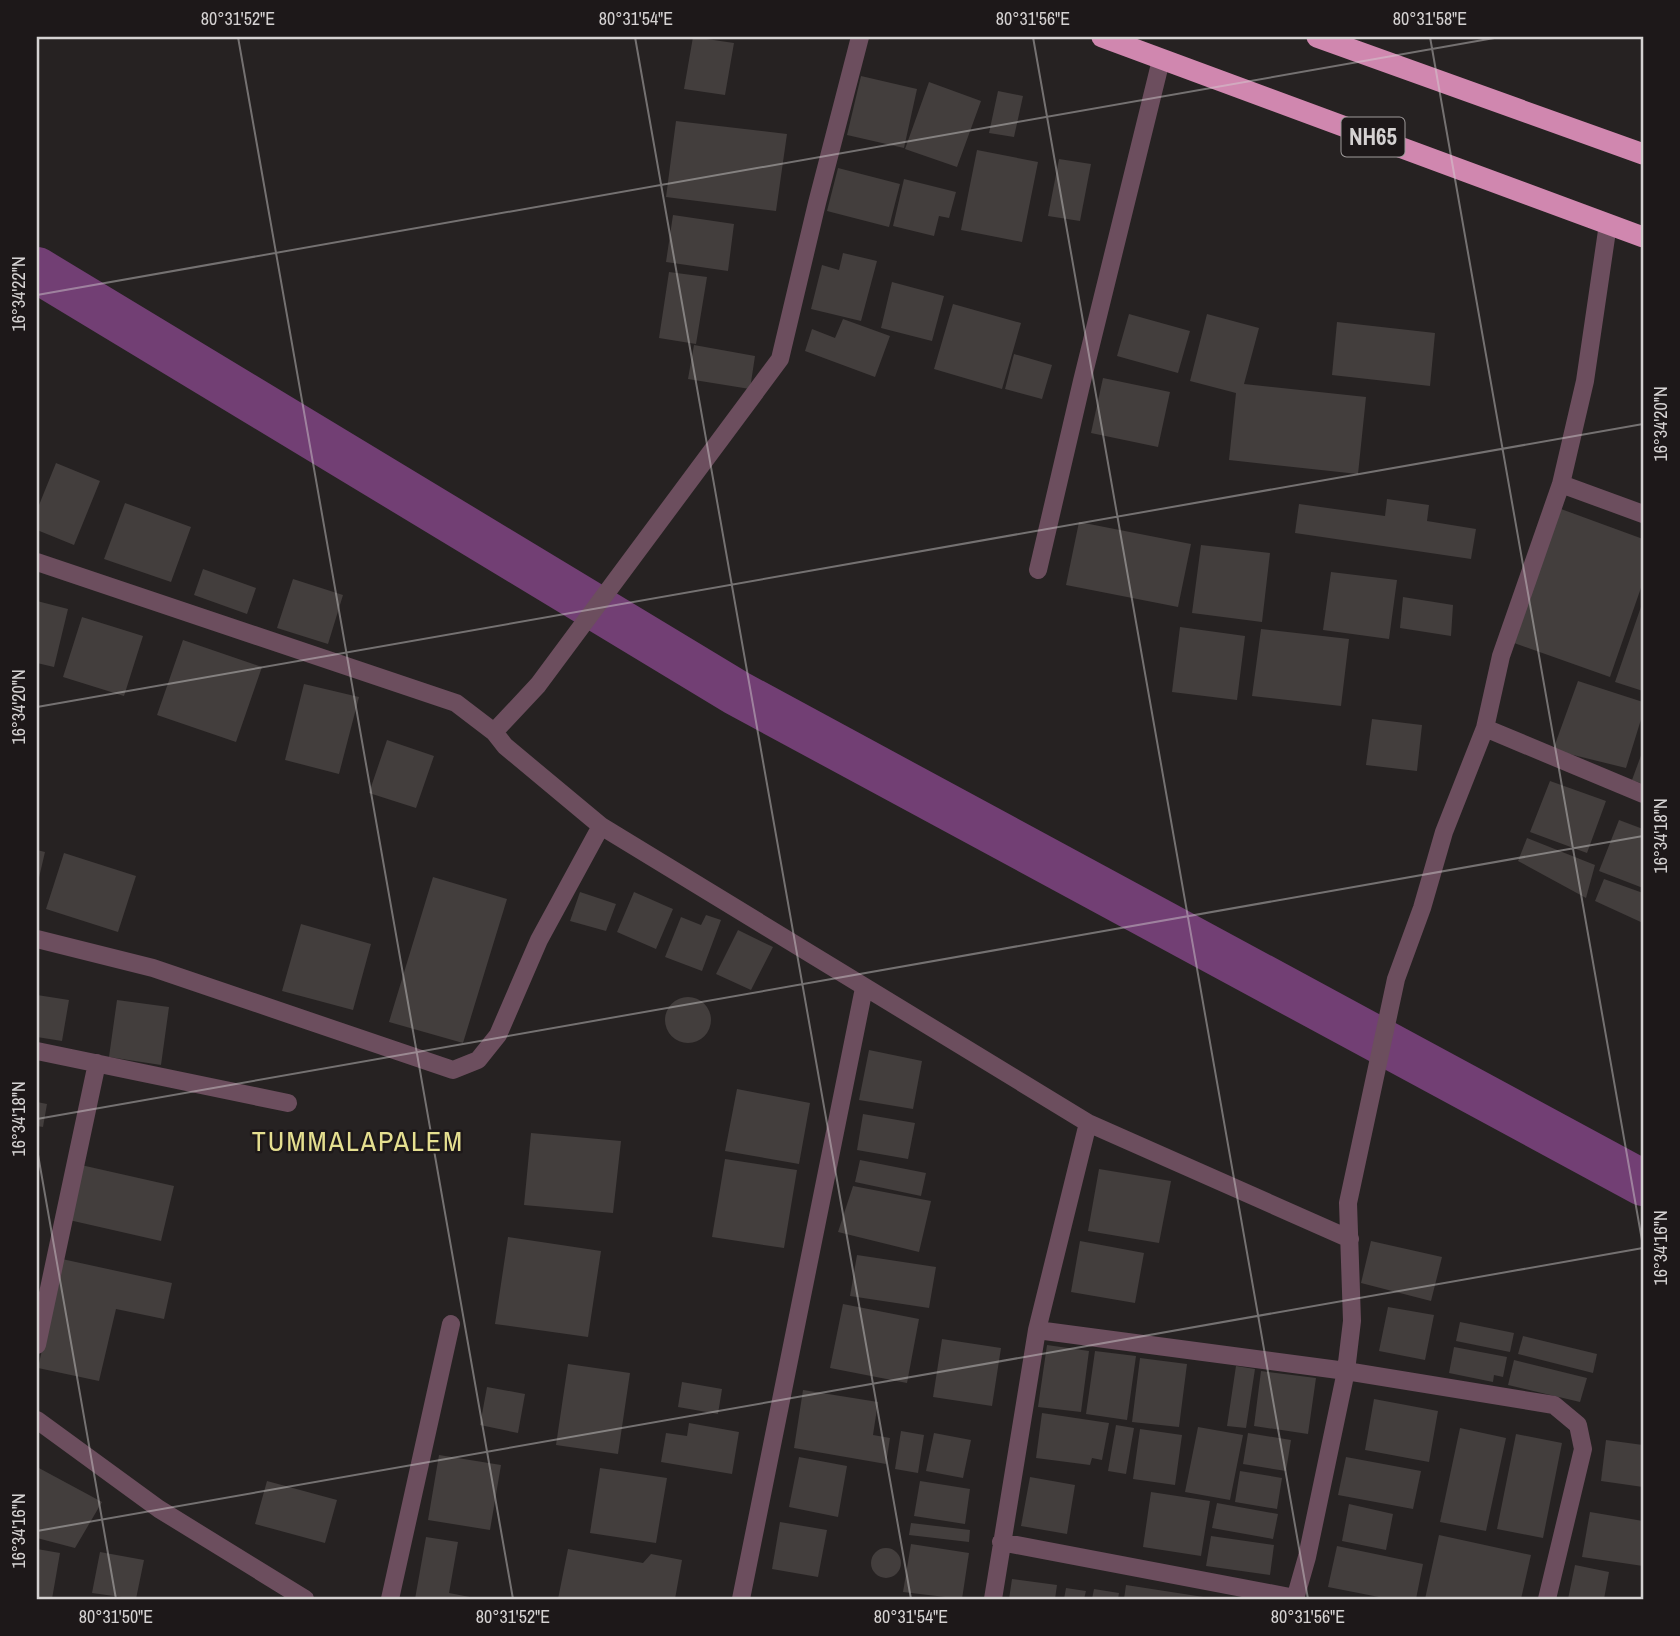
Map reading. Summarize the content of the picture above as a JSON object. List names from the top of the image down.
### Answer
{
  "streets": {
    "highway": ["NH65"]
  },
  "districts": ["TUMMALAPALEM"],
  "coordinates": [
    "80°31'52\"E",
    "80°31'54\"E",
    "80°31'56\"E",
    "80°31'58\"E",
    "16°34'22\"N",
    "16°34'20\"N",
    "16°34'18\"N",
    "16°34'16\"N",
    "80°31'50\"E"
  ]
}
